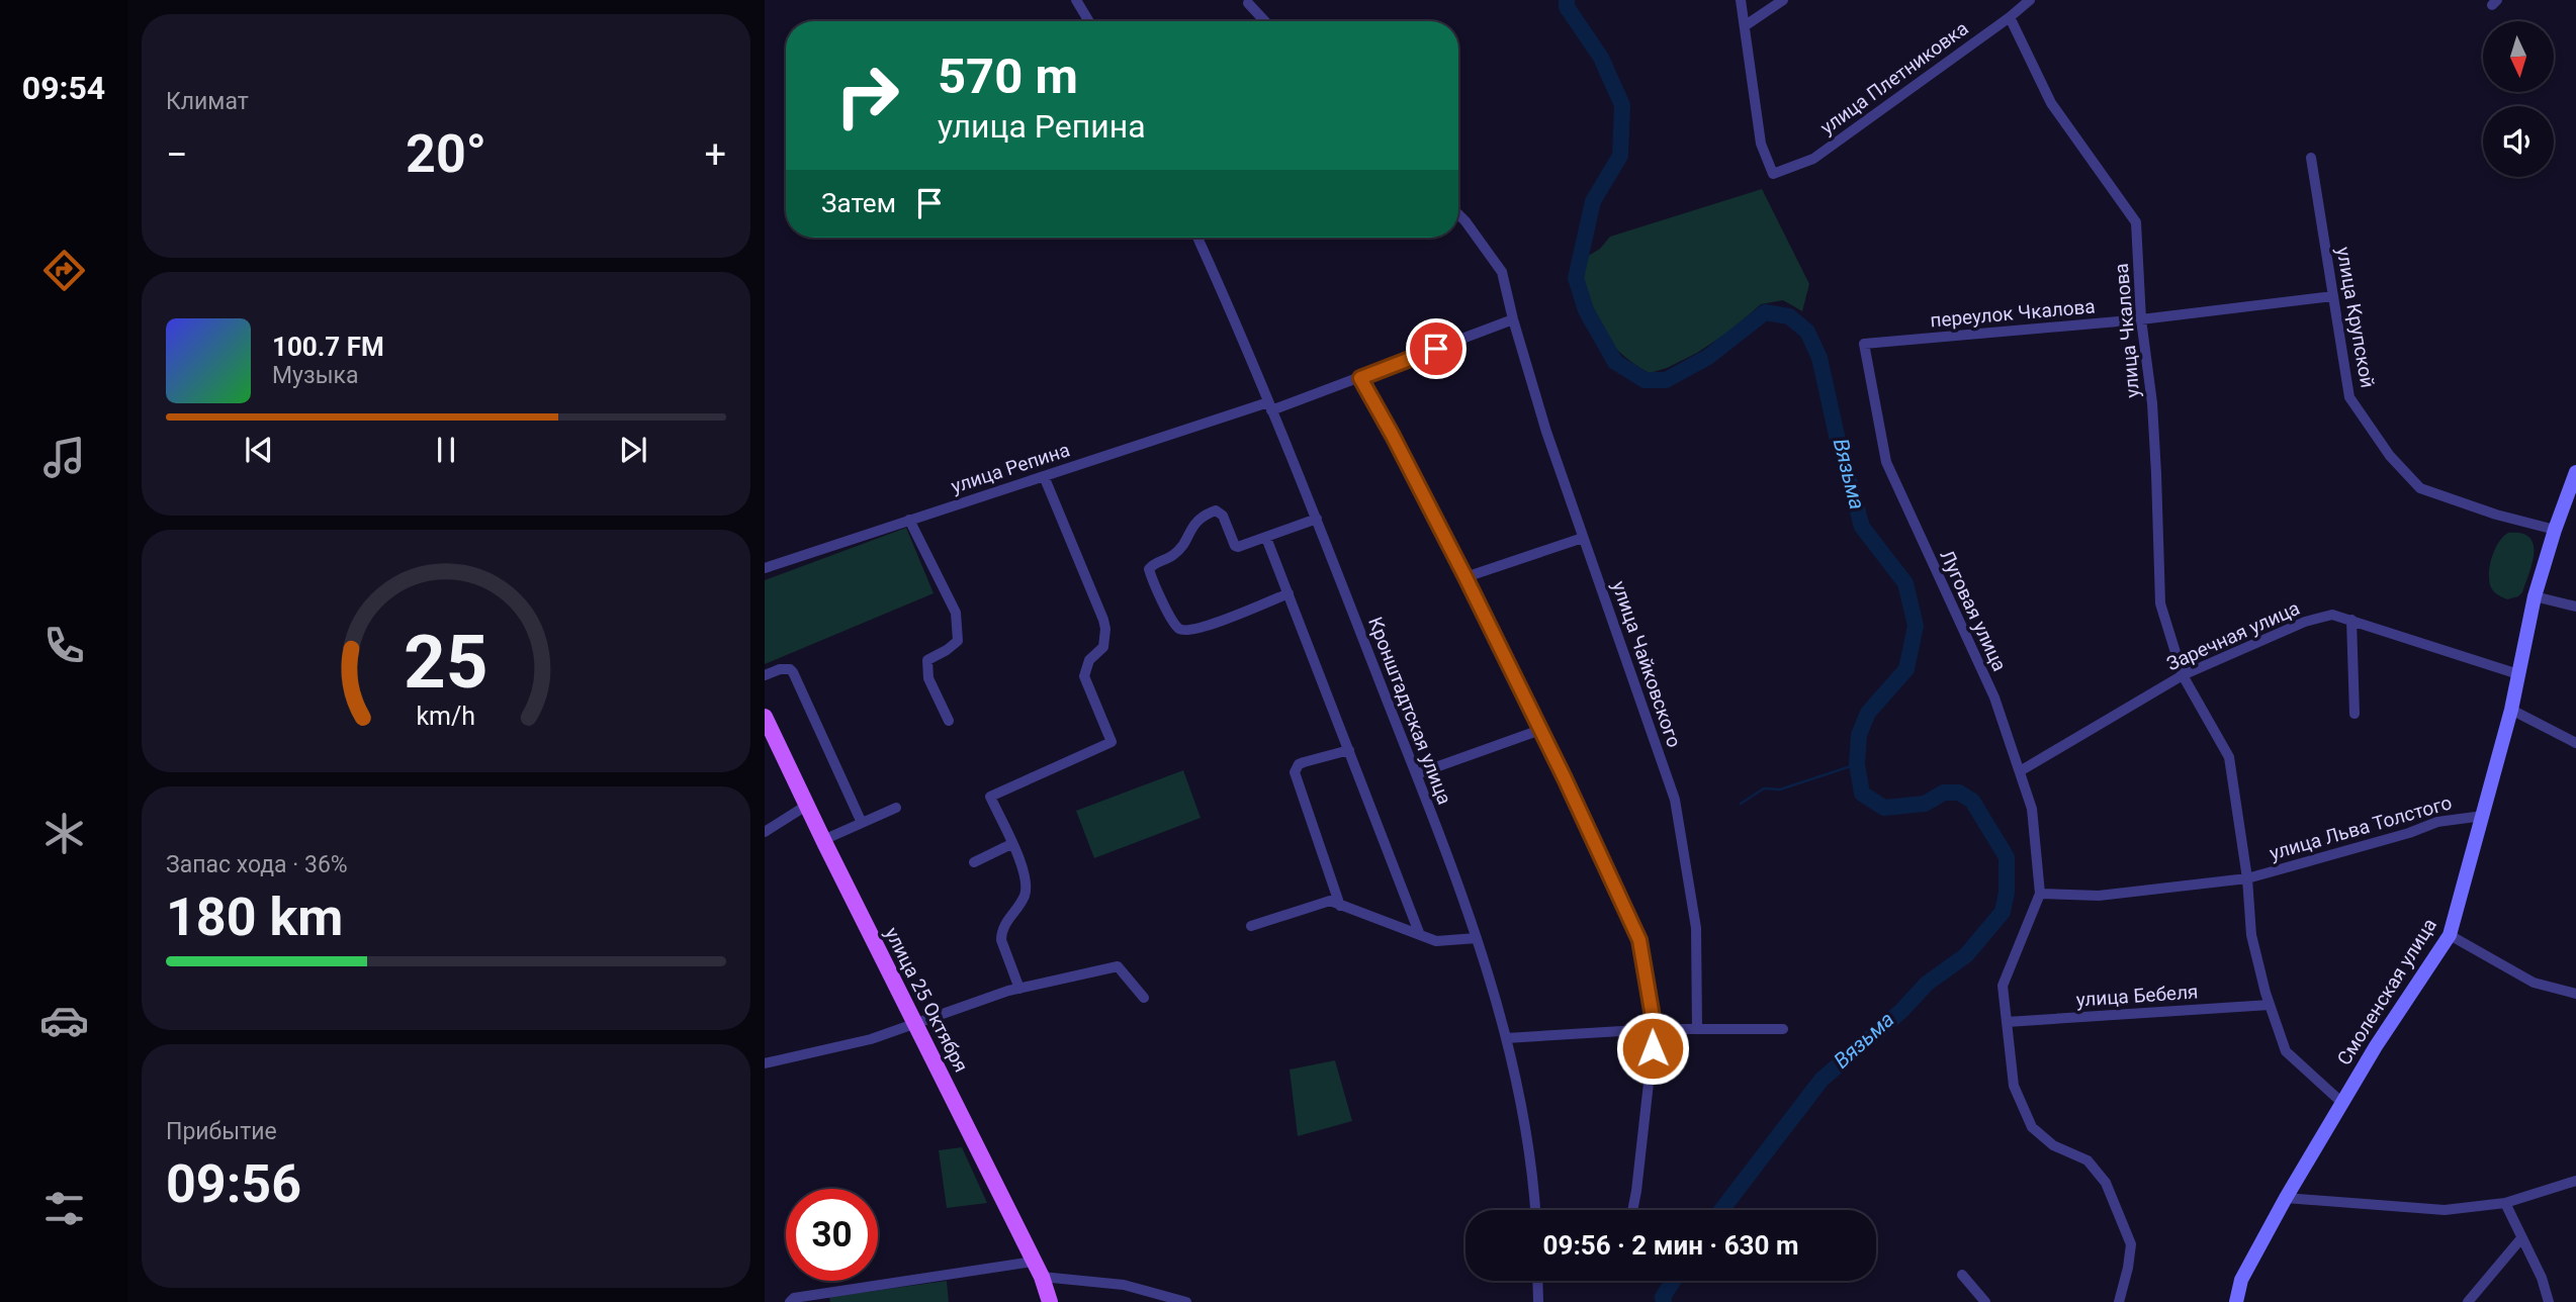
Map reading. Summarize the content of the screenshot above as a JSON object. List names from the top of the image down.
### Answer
{
  "streets": {
    "main road": ["Смоленская улица", "улица 25 Октября"],
    "street": [
      "улица Плетниковка",
      "переулок Чкалова",
      "улица Крупской",
      "улица Чкалова",
      "улица Репина",
      "Луговая улица",
      "Заречная улица",
      "улица Чайковского",
      "Кронштадтская улица",
      "улица Льва Толстого",
      "улица Бебеля"
    ]
  },
  "crossings": [
    ["улица Плетниковка", "улица Чкалова"],
    ["переулок Чкалова", "улица Крупской"],
    ["переулок Чкалова", "улица Чкалова"],
    ["переулок Чкалова", "Луговая улица"],
    ["улица Крупской", "Смоленская улица"],
    ["улица Чкалова", "Заречная улица"],
    ["улица Чкалова", "улица Льва Толстого"],
    ["улица Репина", "улица Чайковского"],
    ["улица Репина", "Кронштадтская улица"],
    ["Луговая улица", "Заречная улица"],
    ["Луговая улица", "улица Льва Толстого"],
    ["Заречная улица", "улица Льва Толстого"],
    ["Заречная улица", "Смоленская улица"],
    ["улица Льва Толстого", "Смоленская улица"],
    ["улица Льва Толстого", "улица Бебеля"]
  ],
  "water": ["Вязьма"],
  "north": "bottom",
  "page": {
    "tabs": "09:54",
    "tile": [
      "Климат",
      ["Запас хода · 36%", "180 km"],
      ["Прибытие", "09:56"]
    ],
    "turn": ["570 m", "улица Репина"],
    "heat": ["−", "20°", "+"],
    "then": "Затем",
    "song": ["100.7 FM", "Музыка"],
    "limit": "30",
    "trip": "09:56 · 2 мин · 630 m",
    "gauge": ["25", "km/h"]
  }
}
